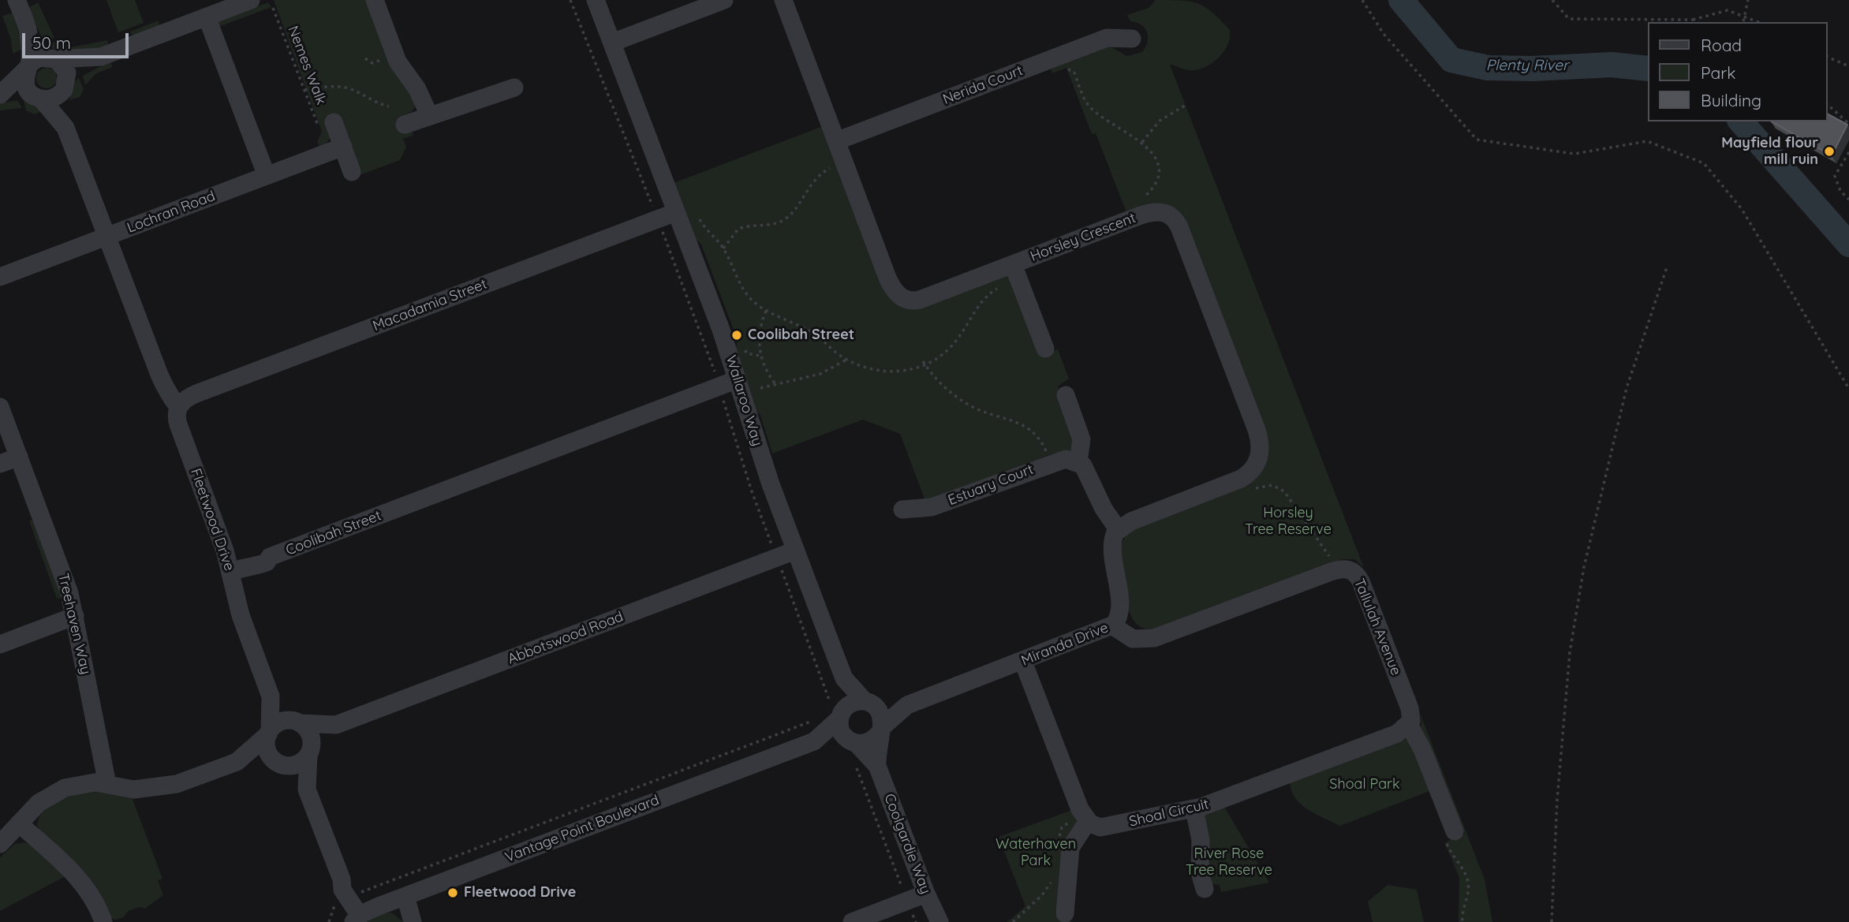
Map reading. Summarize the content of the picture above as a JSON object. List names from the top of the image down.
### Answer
{
  "streets": {
    "street": [
      "Nerida Court",
      "Lochran Road",
      "Horsley Crescent",
      "Macadamia Street",
      "Wallaroo Way",
      "Estuary Court",
      "Fleetwood Drive",
      "Coolibah Street",
      "Treehaven Way",
      "Tallulah Avenue",
      "Abbotswood Road",
      "Miranda Drive",
      "Shoal Circuit",
      "Vantage Point Boulevard",
      "Coolgardie Way"
    ],
    "path": ["Nemes Walk"]
  },
  "crossings": [
    ["Nerida Court", "Horsley Crescent"],
    ["Lochran Road", "Fleetwood Drive"],
    ["Horsley Crescent", "Miranda Drive"],
    ["Macadamia Street", "Wallaroo Way"],
    ["Macadamia Street", "Fleetwood Drive"],
    ["Wallaroo Way", "Coolibah Street"],
    ["Wallaroo Way", "Abbotswood Road"],
    ["Wallaroo Way", "Miranda Drive"],
    ["Wallaroo Way", "Vantage Point Boulevard"],
    ["Wallaroo Way", "Coolgardie Way"],
    ["Fleetwood Drive", "Coolibah Street"],
    ["Fleetwood Drive", "Abbotswood Road"],
    ["Tallulah Avenue", "Miranda Drive"],
    ["Tallulah Avenue", "Shoal Circuit"],
    ["Miranda Drive", "Vantage Point Boulevard"],
    ["Miranda Drive", "Coolgardie Way"],
    ["Vantage Point Boulevard", "Coolgardie Way"]
  ],
  "water": ["Plenty River"],
  "parks": [
    "Horsley Tree Reserve",
    "Shoal Park",
    "Waterhaven Park",
    "River Rose Tree Reserve"
  ],
  "places": ["Mayfield flour mill ruin", "Coolibah Street", "Fleetwood Drive"],
  "legend": ["Road", "Park", "Building"],
  "scale_bar": "50 m"
}
